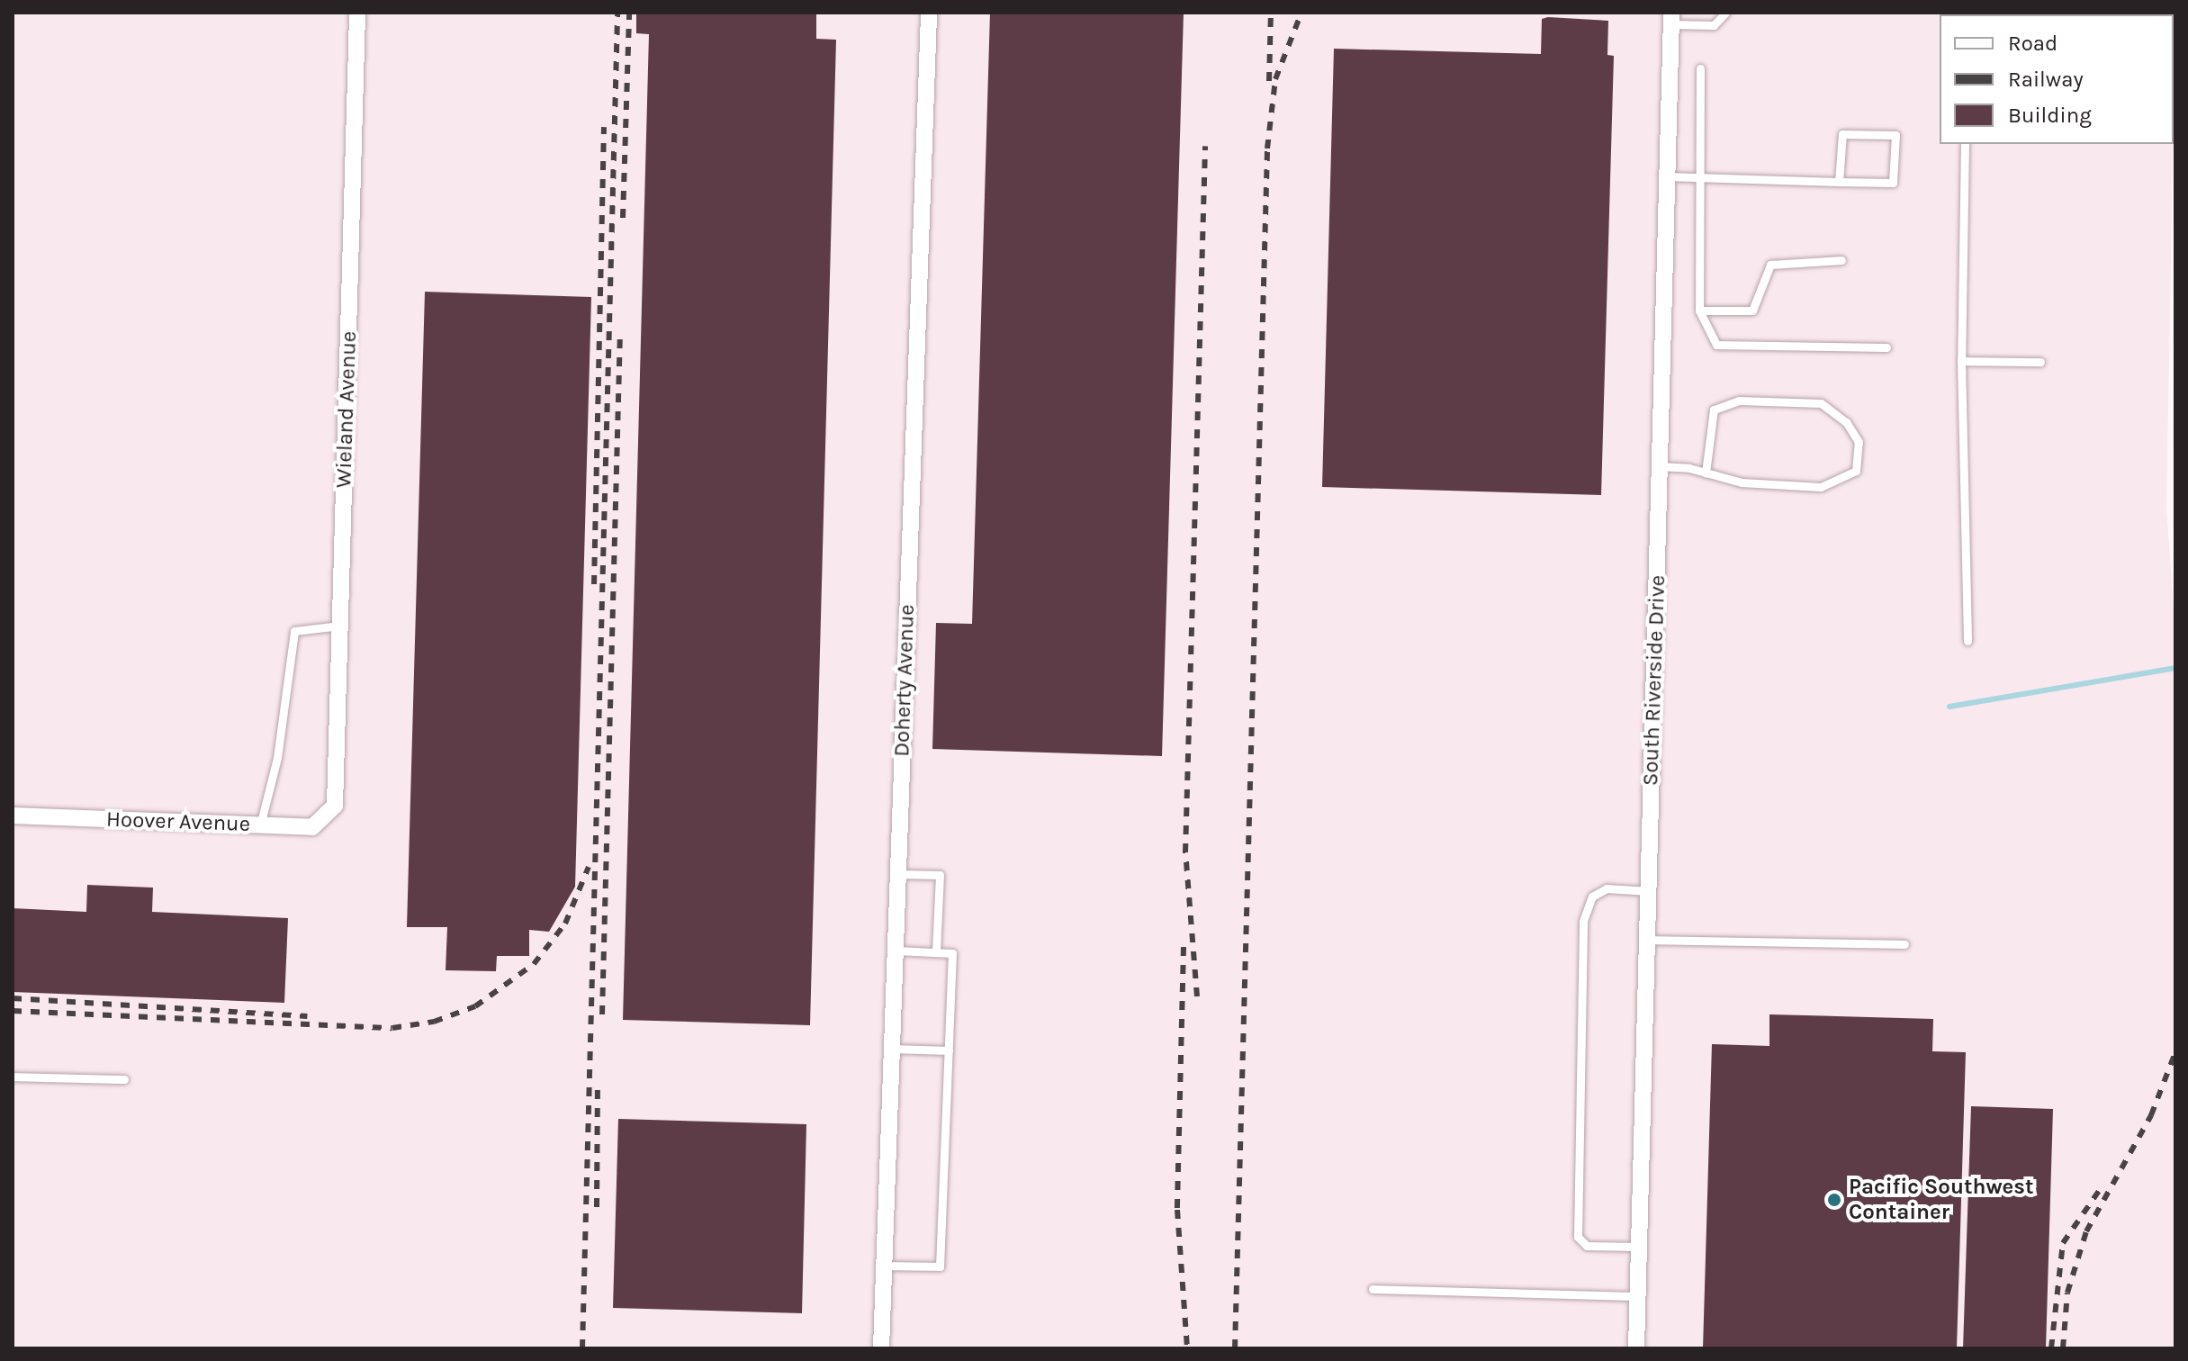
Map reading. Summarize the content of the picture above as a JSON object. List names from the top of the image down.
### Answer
{
  "streets": {
    "street": [
      "Wieland Avenue",
      "Doherty Avenue",
      "South Riverside Drive",
      "Hoover Avenue"
    ]
  },
  "crossings": [
    ["Wieland Avenue", "Hoover Avenue"]
  ],
  "places": ["Pacific Southwest Container"],
  "legend": ["Road", "Railway", "Building"]
}
